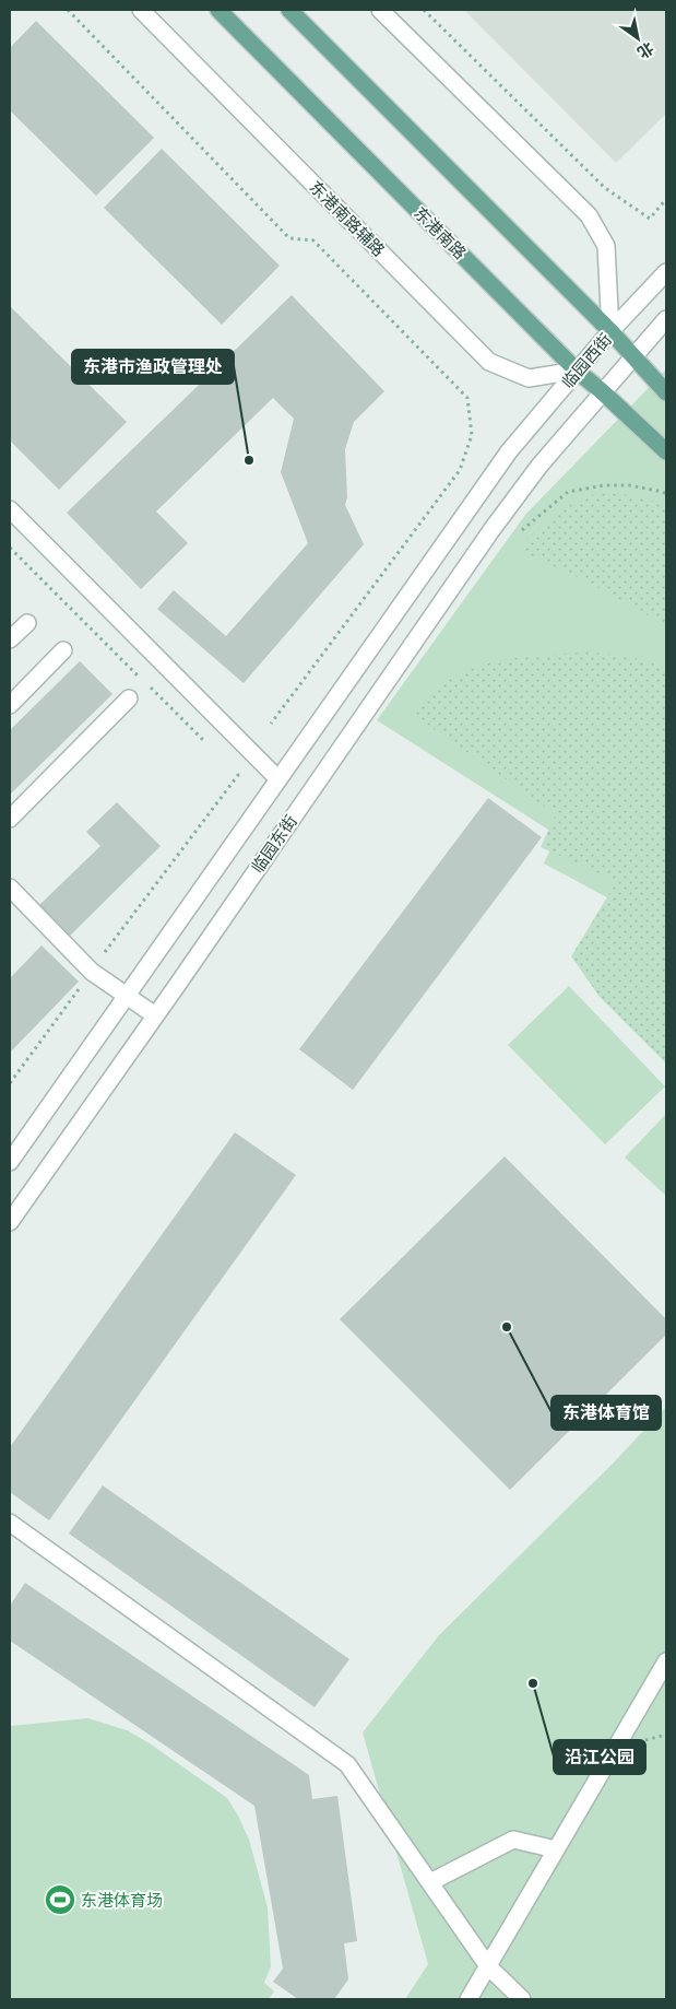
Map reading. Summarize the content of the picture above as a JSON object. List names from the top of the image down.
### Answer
{
  "streets": {
    "main road": ["东港南路"],
    "street": ["东港南路辅路", "临园西街", "临园东街"]
  },
  "crossings": [
    ["东港南路辅路", "东港南路"],
    ["东港南路辅路", "临园西街"],
    ["东港南路", "临园西街"],
    ["临园西街", "临园东街"]
  ],
  "places": {
    "other": ["东港市渔政管理处", "东港体育馆", "沿江公园"],
    "sports": ["东港体育场"]
  },
  "north": "bottom right"
}
